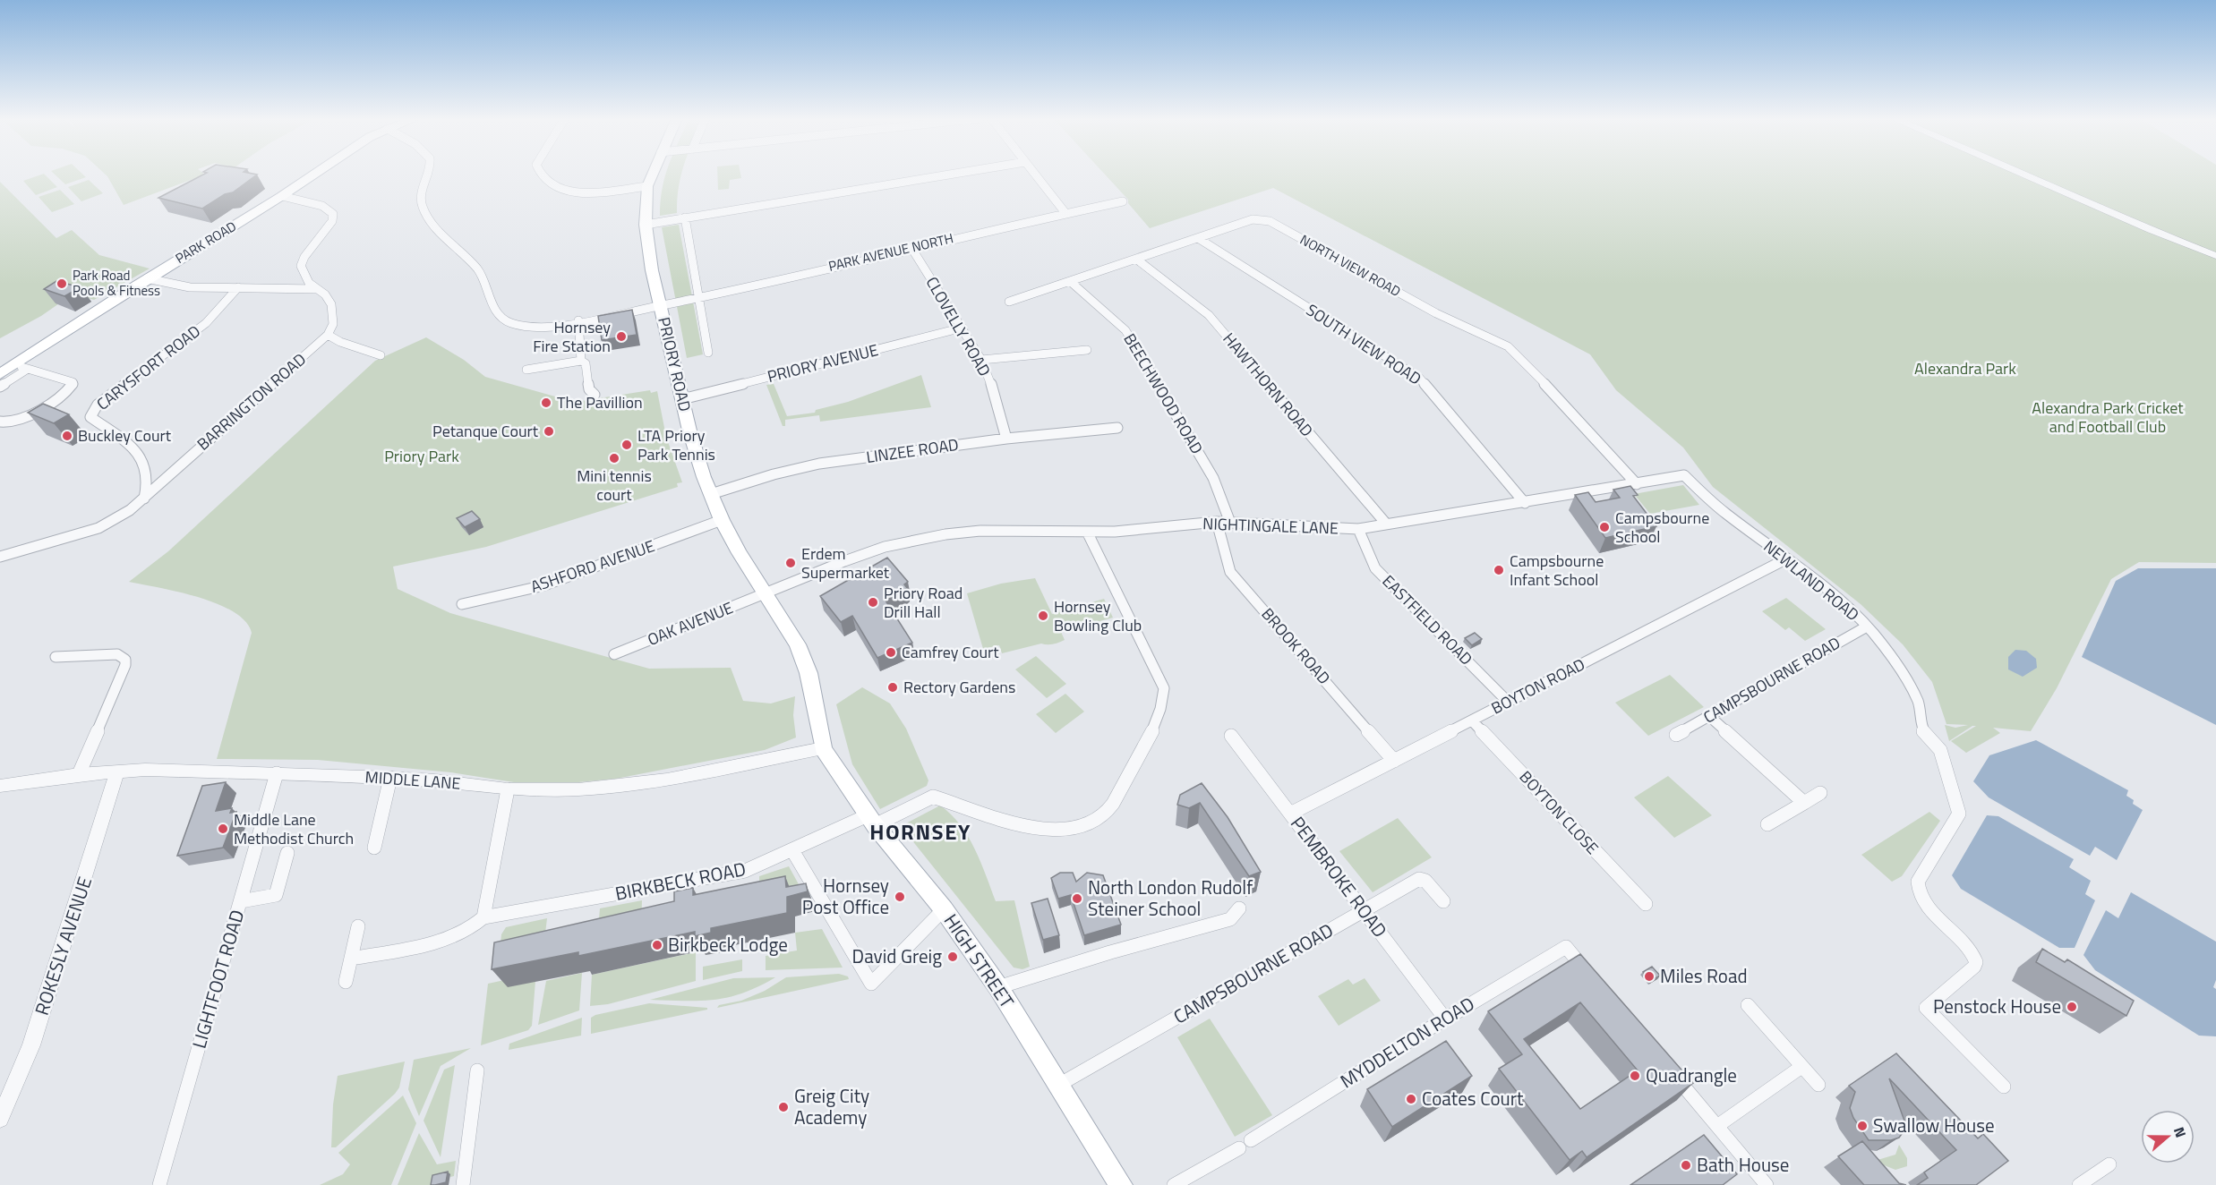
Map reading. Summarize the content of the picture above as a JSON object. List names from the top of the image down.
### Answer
{
  "streets": {
    "main road": ["PARK ROAD", "PRIORY ROAD", "HIGH STREET"],
    "street": [
      "PARK AVENUE NORTH",
      "NORTH VIEW ROAD",
      "CLOVELLY ROAD",
      "SOUTH VIEW ROAD",
      "PRIORY AVENUE",
      "CARYSFORT ROAD",
      "HAWTHORN ROAD",
      "BEECHWOOD ROAD",
      "BARRINGTON ROAD",
      "LINZEE ROAD",
      "NIGHTINGALE LANE",
      "ASHFORD AVENUE",
      "NEWLAND ROAD",
      "EASTFIELD ROAD",
      "OAK AVENUE",
      "BROOK ROAD",
      "CAMPSBOURNE ROAD",
      "BOYTON ROAD",
      "MIDDLE LANE",
      "BOYTON CLOSE",
      "PEMBROKE ROAD",
      "BIRKBECK ROAD",
      "ROKESLY AVENUE",
      "LIGHTFOOT ROAD",
      "MYDDELTON ROAD"
    ]
  },
  "crossings": [
    ["PARK AVENUE NORTH", "CLOVELLY ROAD"],
    ["PARK AVENUE NORTH", "PRIORY ROAD"],
    ["NORTH VIEW ROAD", "SOUTH VIEW ROAD"],
    ["NORTH VIEW ROAD", "HAWTHORN ROAD"],
    ["NORTH VIEW ROAD", "BEECHWOOD ROAD"],
    ["NORTH VIEW ROAD", "NIGHTINGALE LANE"],
    ["CLOVELLY ROAD", "PRIORY AVENUE"],
    ["CLOVELLY ROAD", "LINZEE ROAD"],
    ["SOUTH VIEW ROAD", "NIGHTINGALE LANE"],
    ["PRIORY AVENUE", "PRIORY ROAD"],
    ["PRIORY ROAD", "LINZEE ROAD"],
    ["PRIORY ROAD", "NIGHTINGALE LANE"],
    ["PRIORY ROAD", "ASHFORD AVENUE"],
    ["PRIORY ROAD", "OAK AVENUE"],
    ["PRIORY ROAD", "MIDDLE LANE"],
    ["PRIORY ROAD", "HIGH STREET"],
    ["HAWTHORN ROAD", "NIGHTINGALE LANE"],
    ["BEECHWOOD ROAD", "NIGHTINGALE LANE"],
    ["NIGHTINGALE LANE", "NEWLAND ROAD"],
    ["NIGHTINGALE LANE", "EASTFIELD ROAD"],
    ["NIGHTINGALE LANE", "OAK AVENUE"],
    ["NIGHTINGALE LANE", "BROOK ROAD"],
    ["NEWLAND ROAD", "CAMPSBOURNE ROAD"],
    ["NEWLAND ROAD", "BOYTON ROAD"],
    ["EASTFIELD ROAD", "BOYTON ROAD"],
    ["BROOK ROAD", "BOYTON ROAD"],
    ["CAMPSBOURNE ROAD", "PEMBROKE ROAD"],
    ["CAMPSBOURNE ROAD", "HIGH STREET"],
    ["BOYTON ROAD", "BOYTON CLOSE"],
    ["BOYTON ROAD", "PEMBROKE ROAD"],
    ["MIDDLE LANE", "ROKESLY AVENUE"],
    ["MIDDLE LANE", "HIGH STREET"],
    ["MIDDLE LANE", "LIGHTFOOT ROAD"],
    ["PEMBROKE ROAD", "MYDDELTON ROAD"],
    ["BIRKBECK ROAD", "HIGH STREET"]
  ],
  "districts": ["HORNSEY"],
  "parks": ["Alexandra Park", "Alexandra Park Cricket and Football Club", "Priory Park"],
  "places": [
    "Park Road Pools & Fitness",
    "Hornsey Fire Station",
    "The Pavillion",
    "Petanque Court",
    "Buckley Court",
    "LTA Priory Park Tennis",
    "Mini tennis court",
    "Campsbourne School",
    "Erdem Supermarket",
    "Campsbourne Infant School",
    "Priory Road Drill Hall",
    "Hornsey Bowling Club",
    "Camfrey Court",
    "Rectory Gardens",
    "Middle Lane Methodist Church",
    "Hornsey Post Office",
    "North London Rudolf Steiner School",
    "Birkbeck Lodge",
    "David Greig",
    "Miles Road",
    "Penstock House",
    "Quadrangle",
    "Coates Court",
    "Greig City Academy",
    "Swallow House",
    "Bath House"
  ],
  "north": "right"
}
